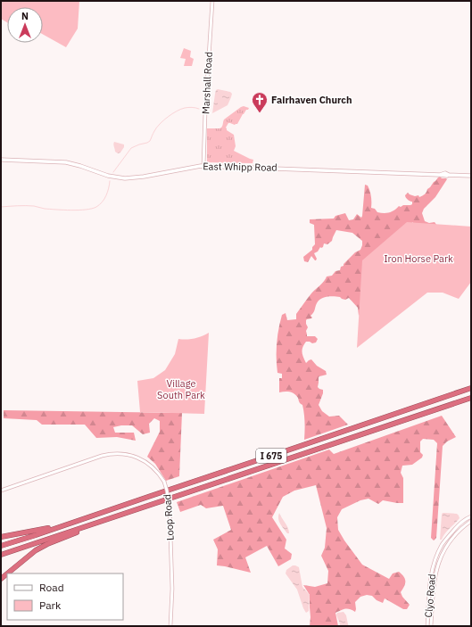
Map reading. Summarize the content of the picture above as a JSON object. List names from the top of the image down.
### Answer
{
  "streets": {
    "highway": ["I 675"],
    "main road": ["East Whipp Road"],
    "street": ["Marshall Road", "Loop Road", "Clyo Road"]
  },
  "crossings": [
    ["Marshall Road", "East Whipp Road"]
  ],
  "parks": ["Iron Horse Park", "Village South Park"],
  "places": {
    "church": ["Fairhaven Church"]
  },
  "legend": ["Road", "Park"],
  "north": "top"
}
